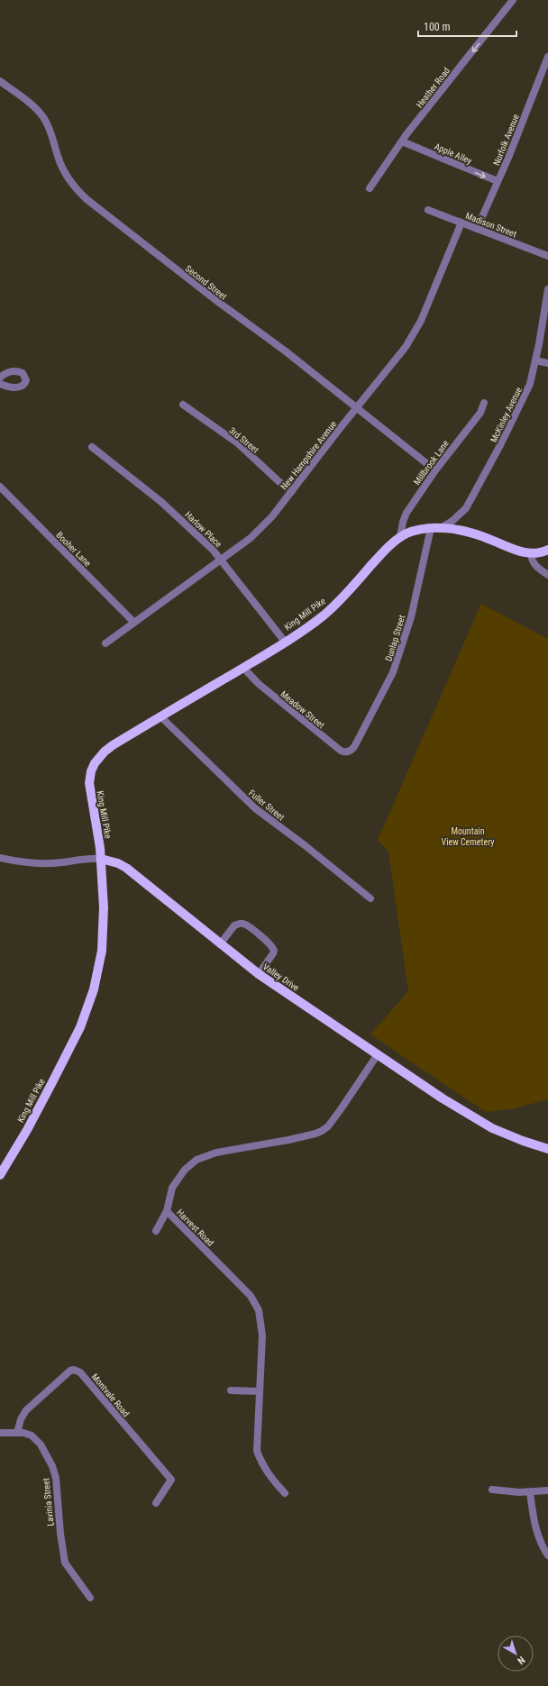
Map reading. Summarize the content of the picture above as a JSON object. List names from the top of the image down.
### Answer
{
  "streets": {
    "main road": ["King Mill Pike", "Valley Drive"],
    "street": [
      "Heather Road",
      "Norfolk Avenue",
      "Apple Alley",
      "Madison Street",
      "Second Street",
      "McKinley Avenue",
      "3rd Street",
      "New Hampshire Avenue",
      "Millbrook Lane",
      "Harlow Place",
      "Booher Lane",
      "Dunlap Street",
      "Meadow Street",
      "Fuller Street",
      "Harvest Road",
      "Montvale Road",
      "Lavinia Street"
    ]
  },
  "crossings": [
    ["Heather Road", "Apple Alley"],
    ["Norfolk Avenue", "Apple Alley"],
    ["Norfolk Avenue", "Madison Street"],
    ["Madison Street", "New Hampshire Avenue"],
    ["Second Street", "New Hampshire Avenue"],
    ["Second Street", "Millbrook Lane"],
    ["McKinley Avenue", "King Mill Pike"],
    ["3rd Street", "New Hampshire Avenue"],
    ["New Hampshire Avenue", "Harlow Place"],
    ["New Hampshire Avenue", "Booher Lane"],
    ["Millbrook Lane", "King Mill Pike"],
    ["Harlow Place", "King Mill Pike"],
    ["King Mill Pike", "Dunlap Street"],
    ["King Mill Pike", "Meadow Street"],
    ["King Mill Pike", "Fuller Street"],
    ["King Mill Pike", "Valley Drive"],
    ["Dunlap Street", "Meadow Street"],
    ["Valley Drive", "Harvest Road"],
    ["Montvale Road", "Lavinia Street"]
  ],
  "one_way": ["Heather Road", "Apple Alley"],
  "parks": ["Mountain View Cemetery"],
  "scale_bar": "100 m",
  "north": "bottom right"
}
